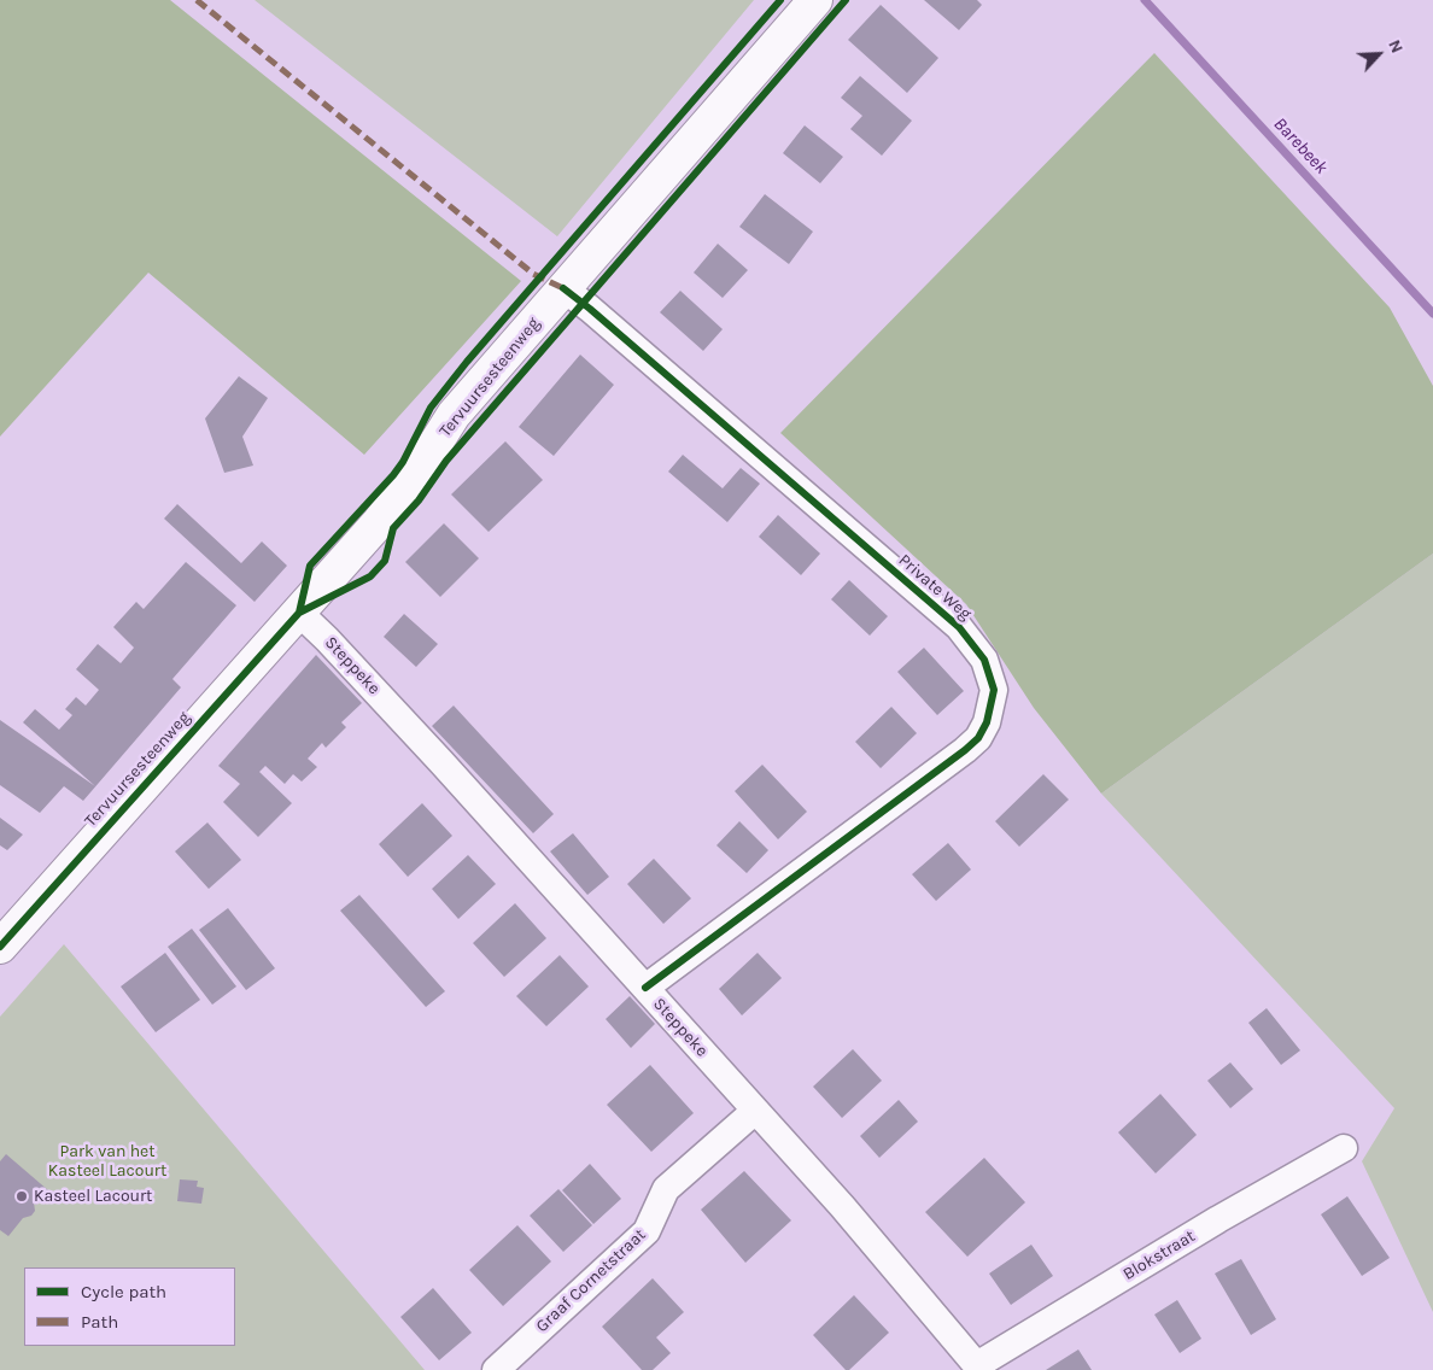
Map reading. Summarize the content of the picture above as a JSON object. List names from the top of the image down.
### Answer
{
  "streets": {
    "main road": ["Tervuursesteenweg"],
    "street": [
      "Private Weg",
      "Steppeke",
      "Blokstraat",
      "Graaf Cornetstraat"
    ]
  },
  "crossings": [
    ["Tervuursesteenweg", "Private Weg"],
    ["Tervuursesteenweg", "Steppeke"],
    ["Private Weg", "Steppeke"],
    ["Steppeke", "Blokstraat"],
    ["Steppeke", "Graaf Cornetstraat"]
  ],
  "water": ["Barebeek"],
  "parks": ["Park van het Kasteel Lacourt"],
  "places": ["Kasteel Lacourt"],
  "legend": ["Cycle path", "Path"],
  "north": "top right"
}
